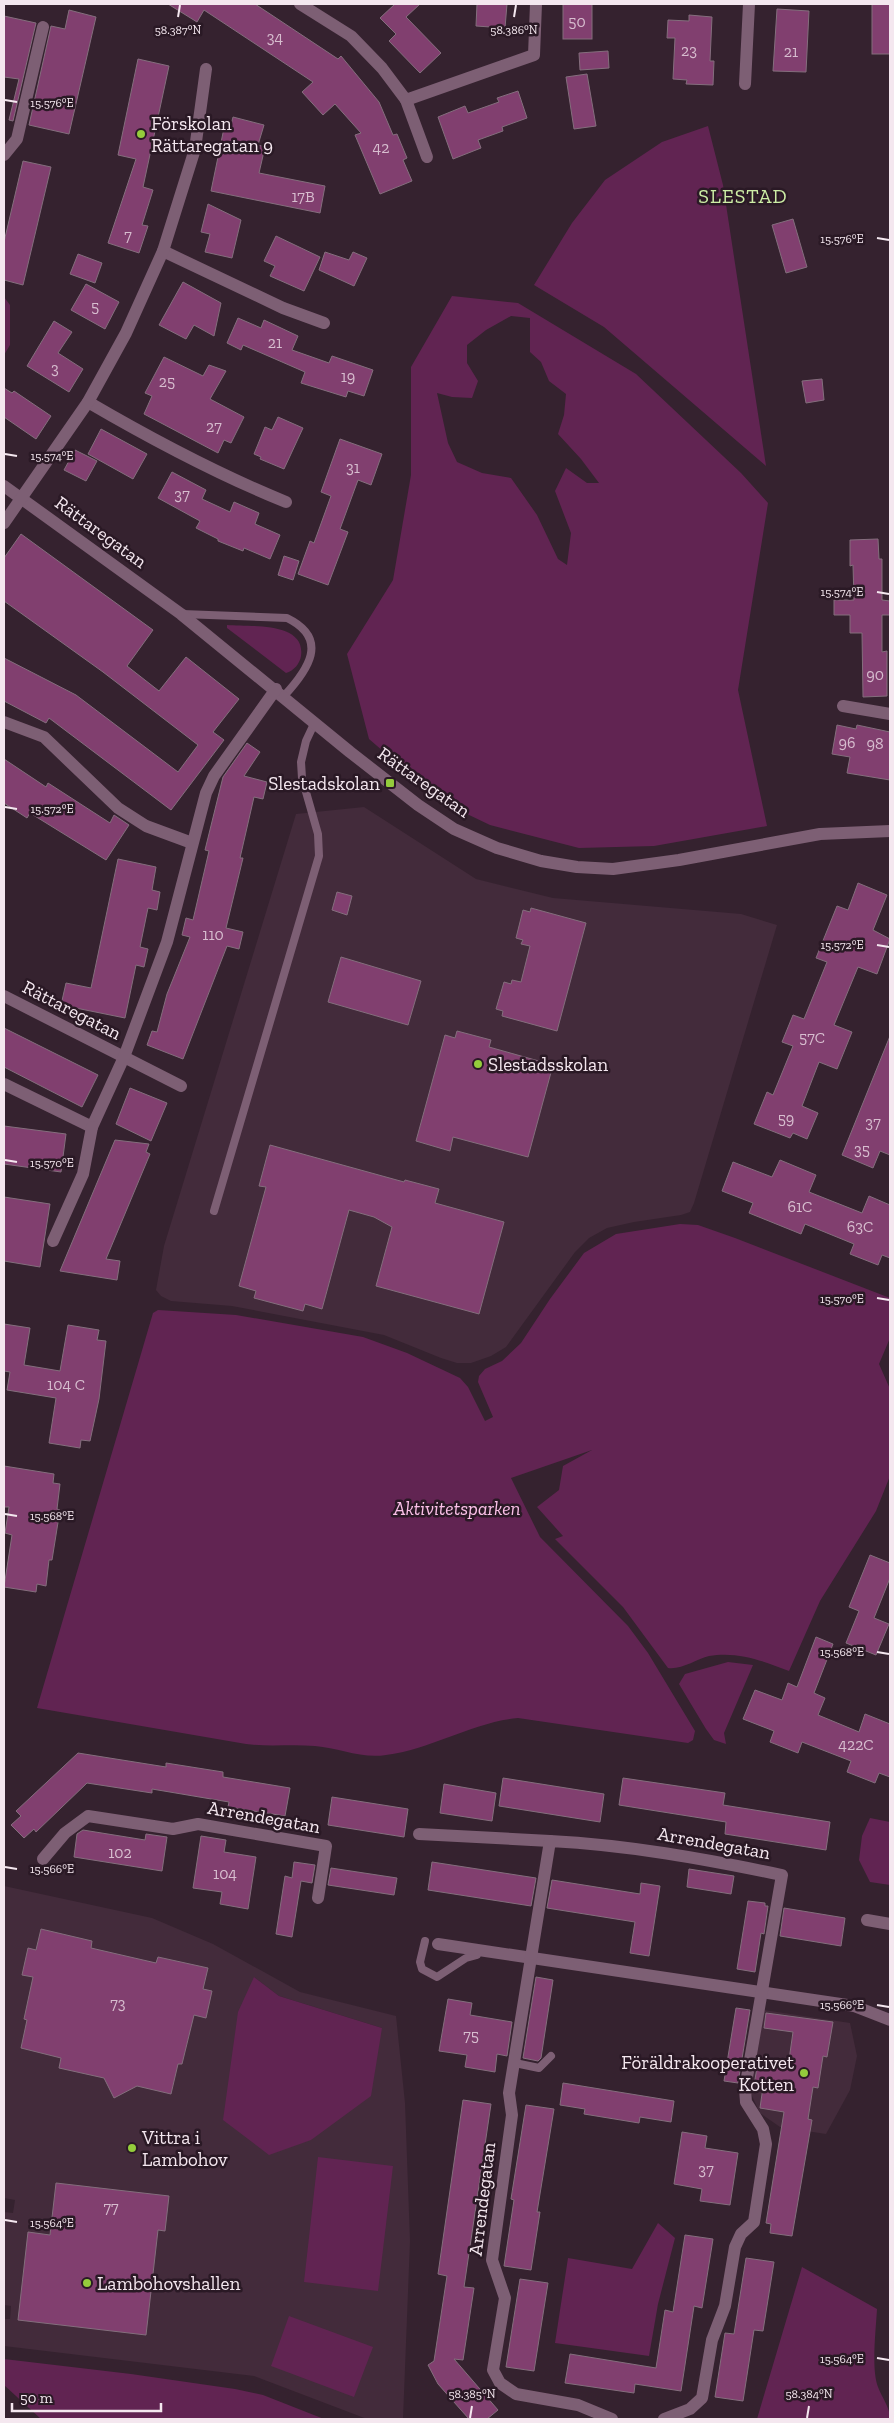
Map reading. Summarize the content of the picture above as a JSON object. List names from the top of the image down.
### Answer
{
  "streets": {
    "street": ["Rättaregatan", "Arrendegatan"]
  },
  "districts": ["SLESTAD"],
  "parks": ["Aktivitetsparken"],
  "places": {
    "other": [
      "Förskolan Rättaregatan 9",
      "Slestadsskolan",
      "Föräldrakooperativet Kotten",
      "Vittra i Lambohov",
      "Lambohovshallen"
    ],
    "transit": ["Slestadskolan"]
  },
  "house_numbers": [
    "50",
    "34",
    "23",
    "21",
    "42",
    "17B",
    "7",
    "5",
    "21",
    "3",
    "19",
    "25",
    "27",
    "31",
    "37",
    "90",
    "96",
    "98",
    "110",
    "57C",
    "59",
    "37",
    "35",
    "61C",
    "63C",
    "104 C",
    "422C",
    "102",
    "104",
    "73",
    "75",
    "37",
    "77"
  ],
  "scale_bar": "50 m",
  "coordinates": [
    "58.387°N",
    "58.386°N",
    "15.576°E",
    "15.574°E",
    "15.572°E",
    "15.570°E",
    "15.568°E",
    "15.566°E",
    "15.564°E",
    "58.385°N",
    "58.384°N"
  ]
}
